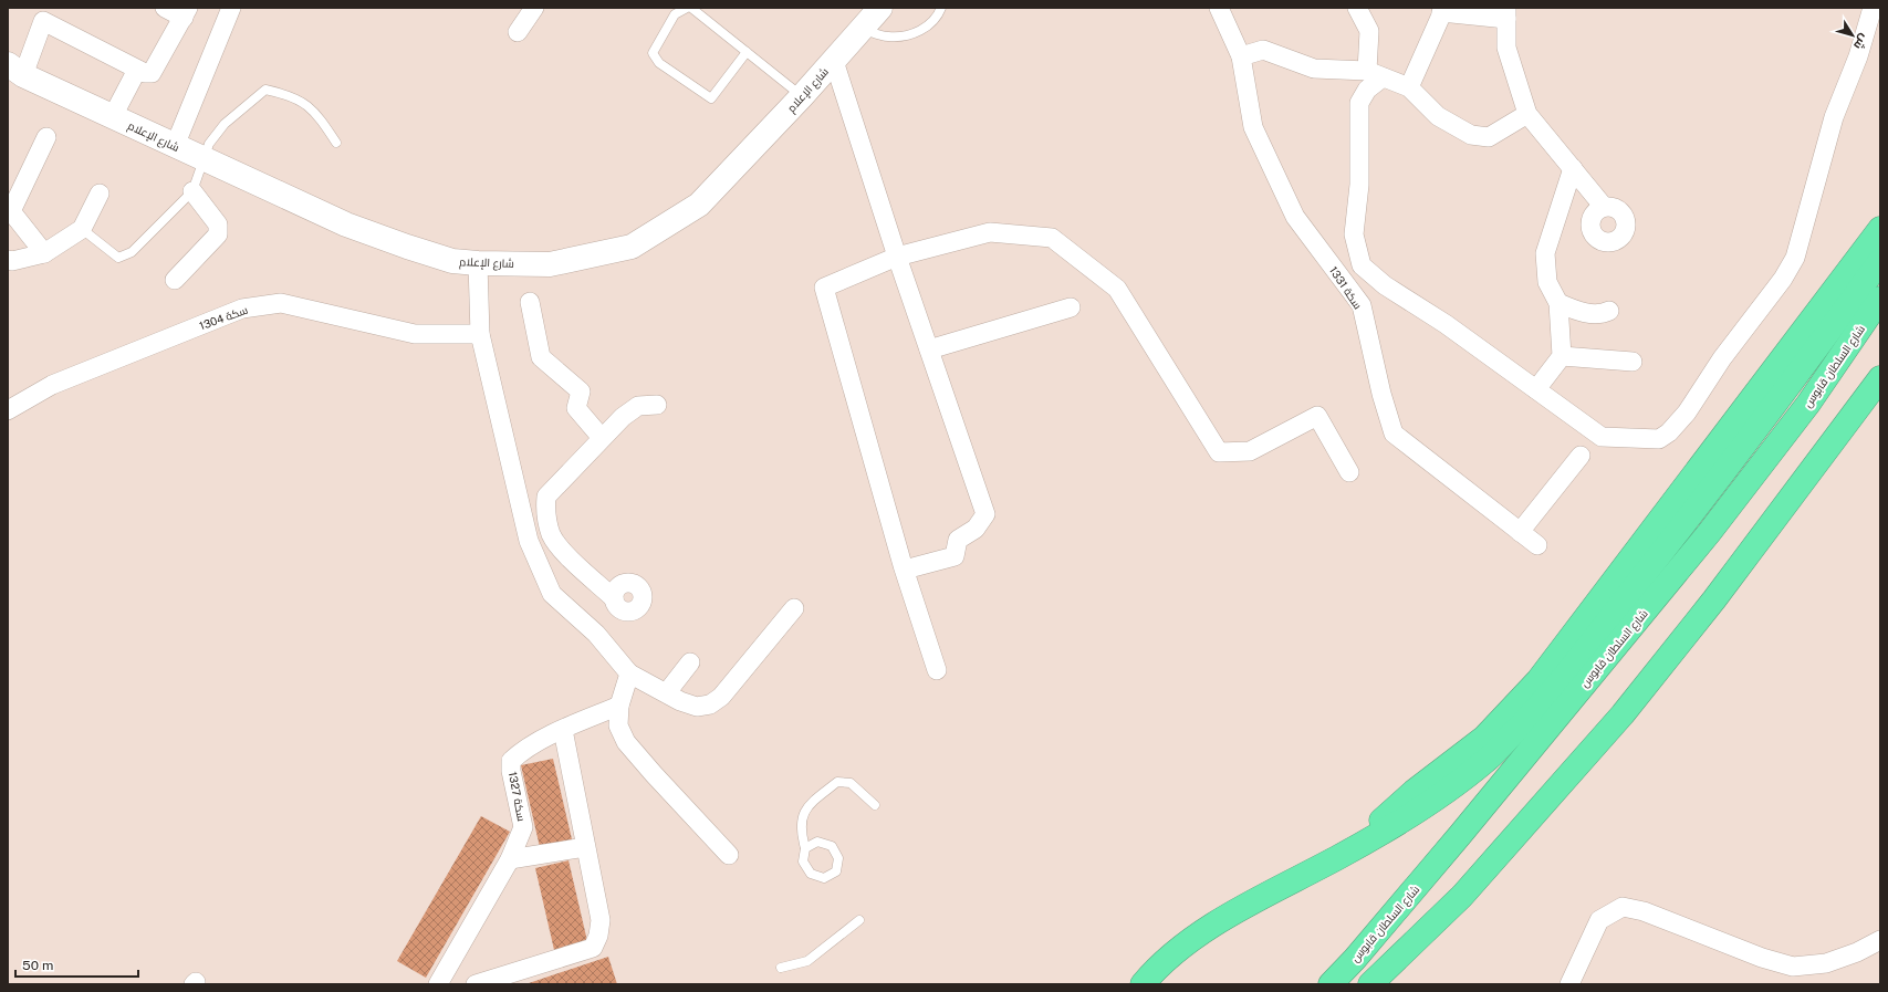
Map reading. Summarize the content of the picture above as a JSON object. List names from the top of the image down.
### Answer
{
  "streets": {
    "highway": ["شارع السلطان قابوس"],
    "main road": ["شارع الإعلام"],
    "street": ["سكة 1331", "سكة 1304", "سكة 1327"]
  },
  "scale_bar": "50 m",
  "north": "bottom right"
}
